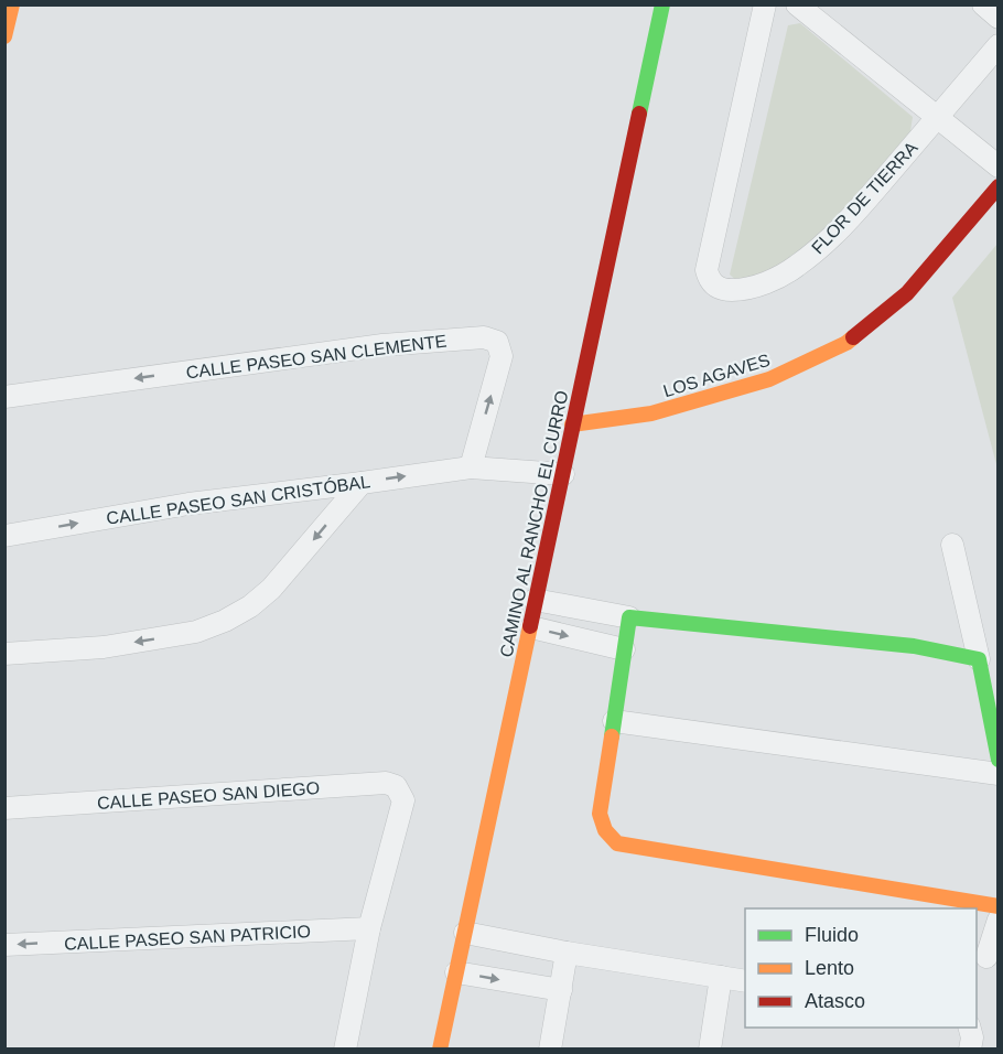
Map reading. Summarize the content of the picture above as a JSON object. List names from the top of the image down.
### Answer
{
  "streets": {
    "street": [
      "FLOR DE TIERRA",
      "CALLE PASEO SAN CLEMENTE",
      "LOS AGAVES",
      "CALLE PASEO SAN CRISTÓBAL",
      "CAMINO AL RANCHO EL CURRO",
      "CALLE PASEO SAN DIEGO",
      "CALLE PASEO SAN PATRICIO"
    ]
  },
  "crossings": [
    ["CALLE PASEO SAN CLEMENTE", "CALLE PASEO SAN CRISTÓBAL"],
    ["LOS AGAVES", "CAMINO AL RANCHO EL CURRO"],
    ["CALLE PASEO SAN CRISTÓBAL", "CAMINO AL RANCHO EL CURRO"],
    ["CALLE PASEO SAN DIEGO", "CALLE PASEO SAN PATRICIO"]
  ],
  "one_way": ["CALLE PASEO SAN PATRICIO"],
  "legend": ["Fluido", "Lento", "Atasco"]
}
